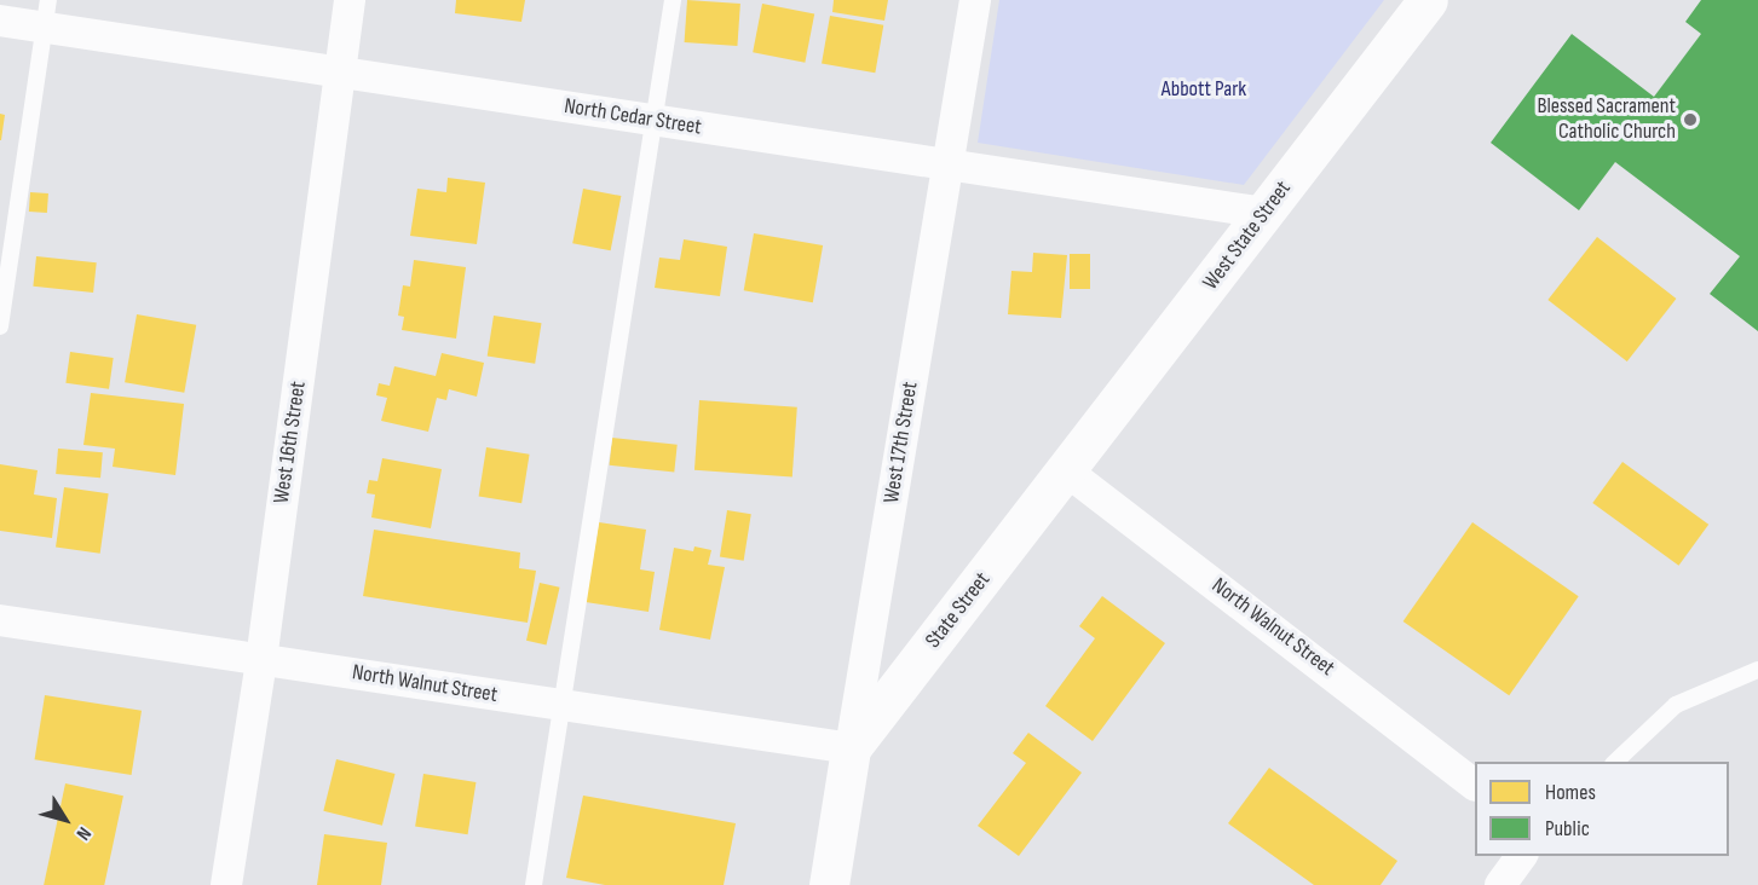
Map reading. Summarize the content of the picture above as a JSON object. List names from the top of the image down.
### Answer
{
  "streets": {
    "street": [
      "North Cedar Street",
      "West State Street",
      "West 16th Street",
      "West 17th Street",
      "State Street",
      "North Walnut Street"
    ]
  },
  "crossings": [
    ["North Cedar Street", "West State Street"],
    ["North Cedar Street", "West 16th Street"],
    ["North Cedar Street", "West 17th Street"],
    ["West State Street", "State Street"],
    ["West State Street", "North Walnut Street"],
    ["West 16th Street", "North Walnut Street"],
    ["West 17th Street", "State Street"],
    ["West 17th Street", "North Walnut Street"],
    ["State Street", "North Walnut Street"]
  ],
  "parks": ["Abbott Park"],
  "places": ["Blessed Sacrament Catholic Church"],
  "legend": ["Homes", "Public"],
  "north": "bottom right"
}
